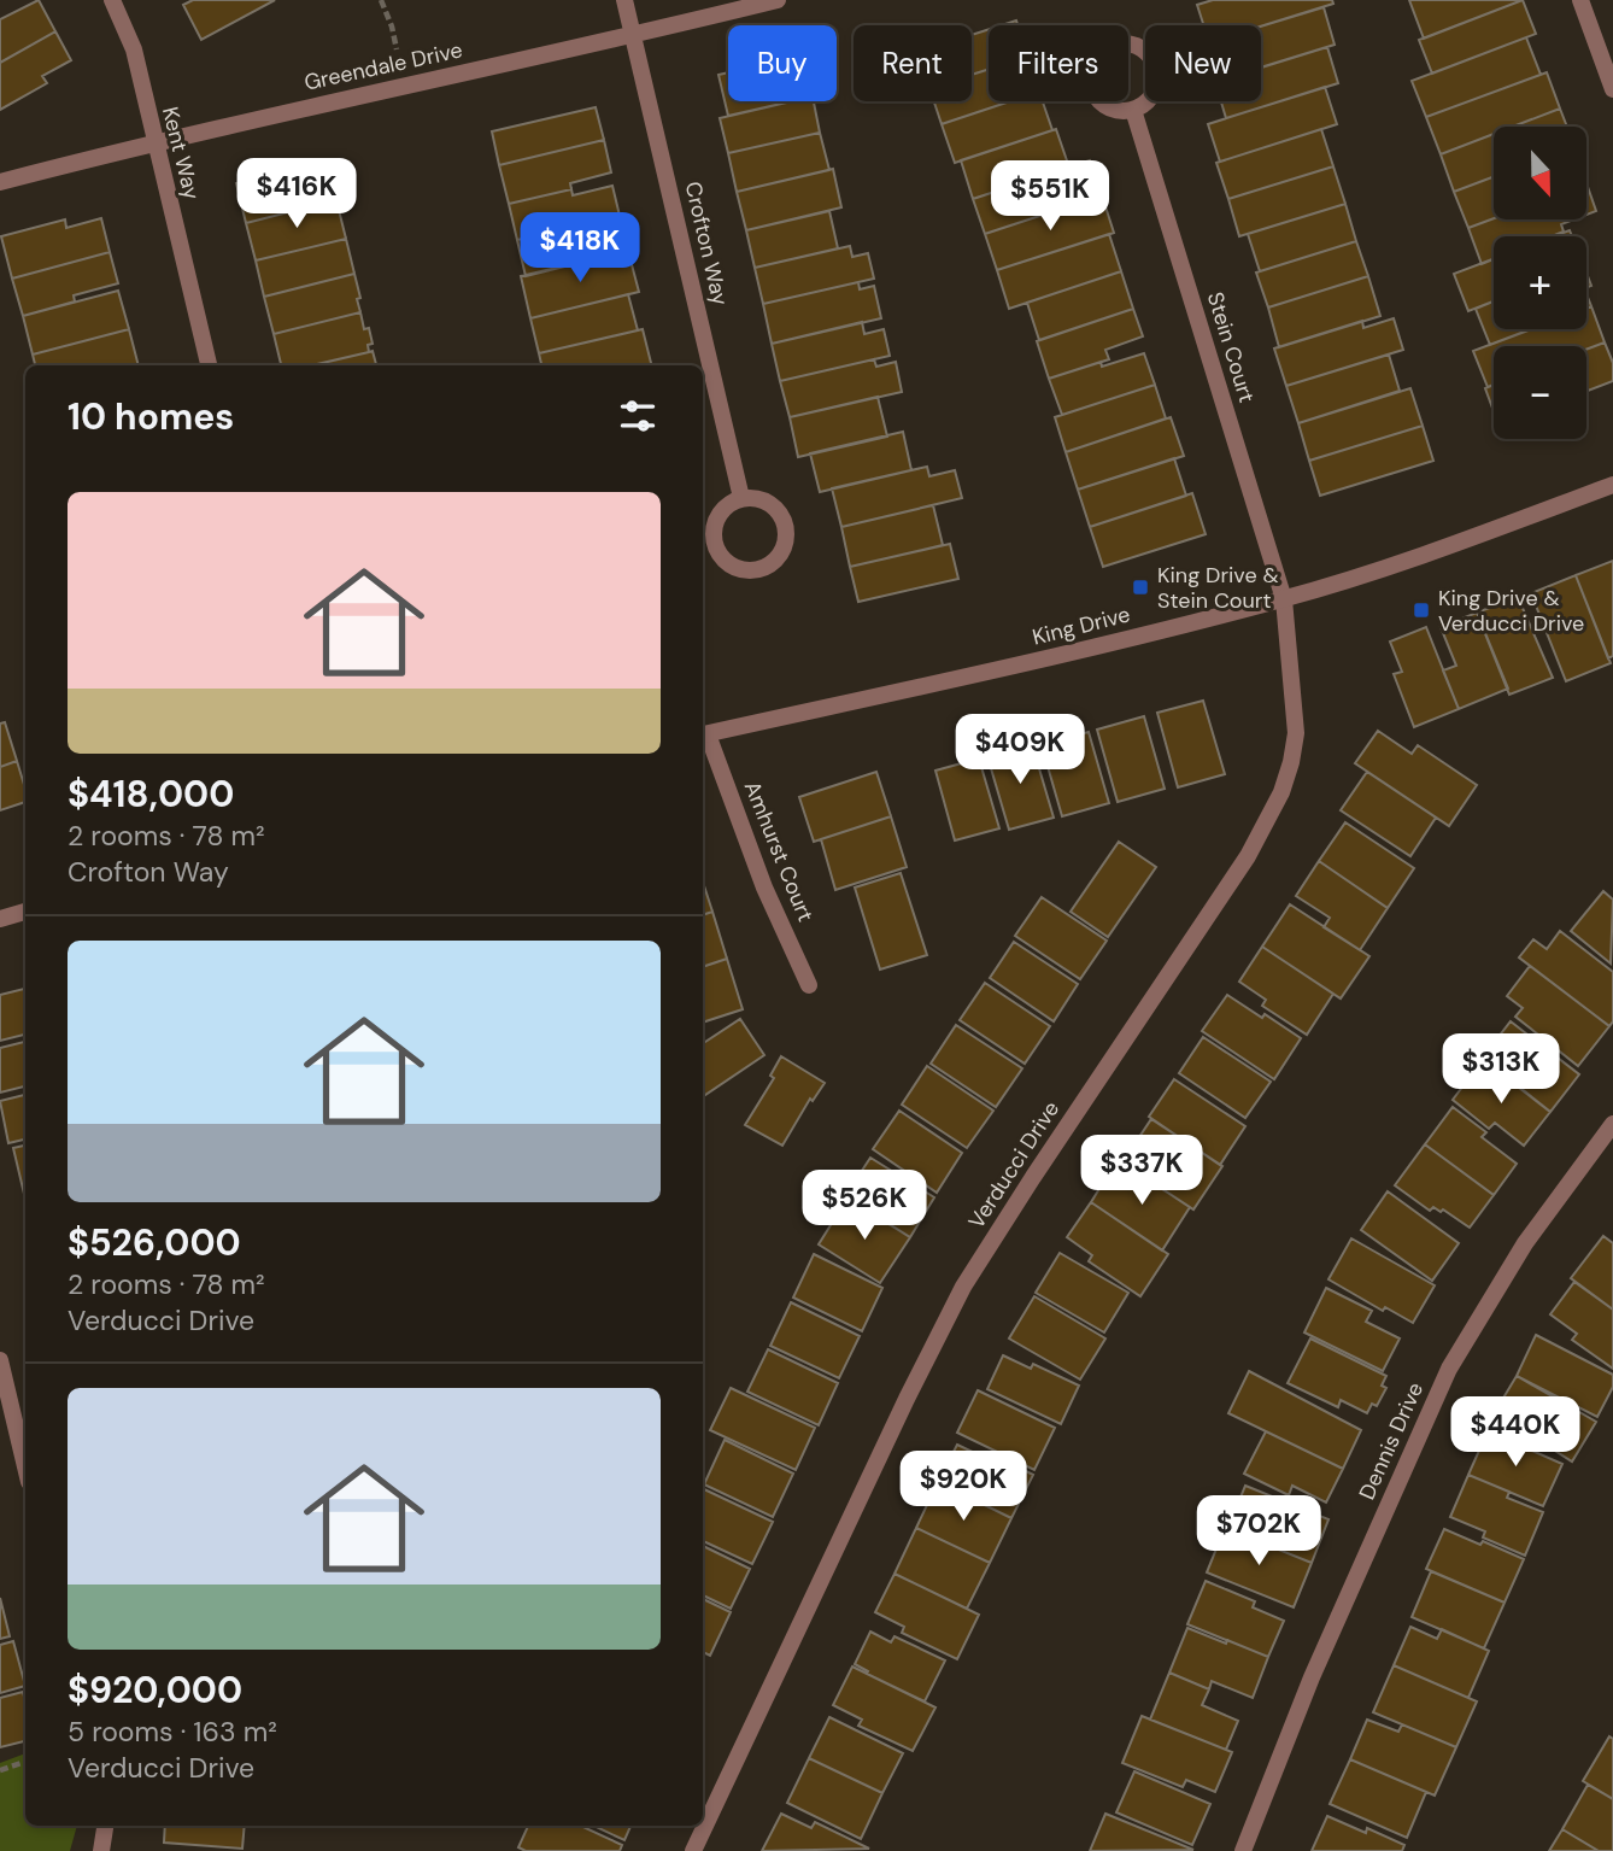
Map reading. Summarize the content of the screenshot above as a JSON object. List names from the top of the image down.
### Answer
{
  "streets": {
    "street": [
      "Greendale Drive",
      "Kent Way",
      "Crofton Way",
      "Stein Court",
      "King Drive",
      "Amhurst Court",
      "Verducci Drive",
      "Dennis Drive"
    ]
  },
  "crossings": [
    ["Greendale Drive", "Kent Way"],
    ["Greendale Drive", "Crofton Way"],
    ["Stein Court", "King Drive"],
    ["Stein Court", "Verducci Drive"],
    ["King Drive", "Amhurst Court"],
    ["King Drive", "Verducci Drive"]
  ],
  "places": {
    "transit": ["King Drive & Stein Court", "King Drive & Verducci Drive"]
  },
  "north": "bottom",
  "page": {
    "chip": [
      "Buy",
      "Rent",
      "Filters",
      "New"
    ],
    "map_buttons": ["+", "−"],
    "price": [
      "$416K",
      "$551K",
      "$418K",
      "$409K",
      "$313K",
      "$337K",
      "$526K",
      "$440K",
      "$920K",
      "$702K"
    ],
    "heading": "10 homes",
    "list": [
      {
        "name": "$418,000",
        "note": "2 rooms · 78 m² · Crofton Way"
      },
      {
        "name": "$526,000",
        "note": "2 rooms · 78 m² · Verducci Drive"
      },
      {
        "name": "$920,000",
        "note": "5 rooms · 163 m² · Verducci Drive"
      }
    ]
  }
}
